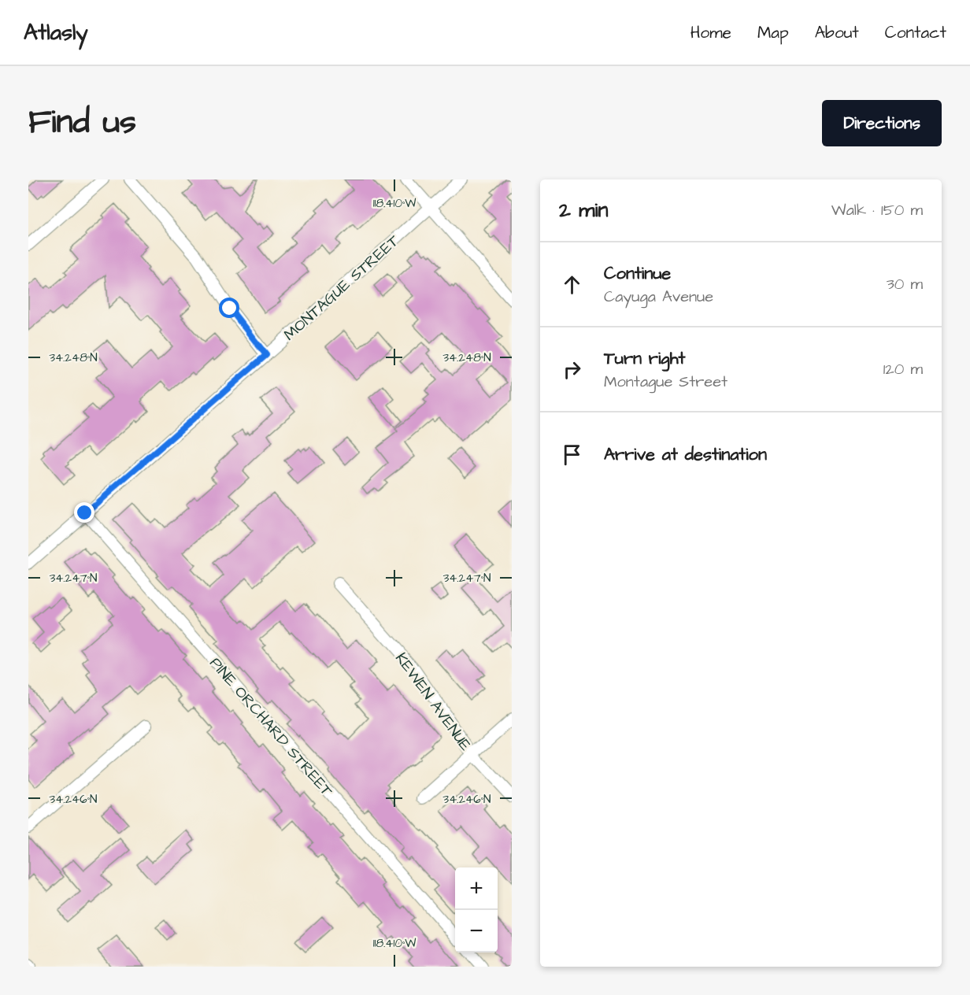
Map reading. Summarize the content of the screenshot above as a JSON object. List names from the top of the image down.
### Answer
{
  "streets": {
    "street": ["MONTAGUE STREET", "KEWEN AVENUE", "PINE ORCHARD STREET"]
  },
  "crossings": [
    ["MONTAGUE STREET", "PINE ORCHARD STREET"]
  ],
  "page": {
    "header": "Atlasly",
    "nav": [
      "Home",
      "Map",
      "About",
      "Contact"
    ],
    "title": "Find us",
    "buttons": "Directions",
    "heading": ["2 min", "Walk · 150 m"],
    "list": [
      ["Continue", "Cayuga Avenue", "30 m"],
      ["Turn right", "Montague Street", "120 m"],
      "Arrive at destination"
    ],
    "map_buttons": ["+", "−"]
  },
  "coordinates": [
    "118.410°W",
    "34.248°N",
    "34.247°N",
    "34.246°N"
  ]
}
